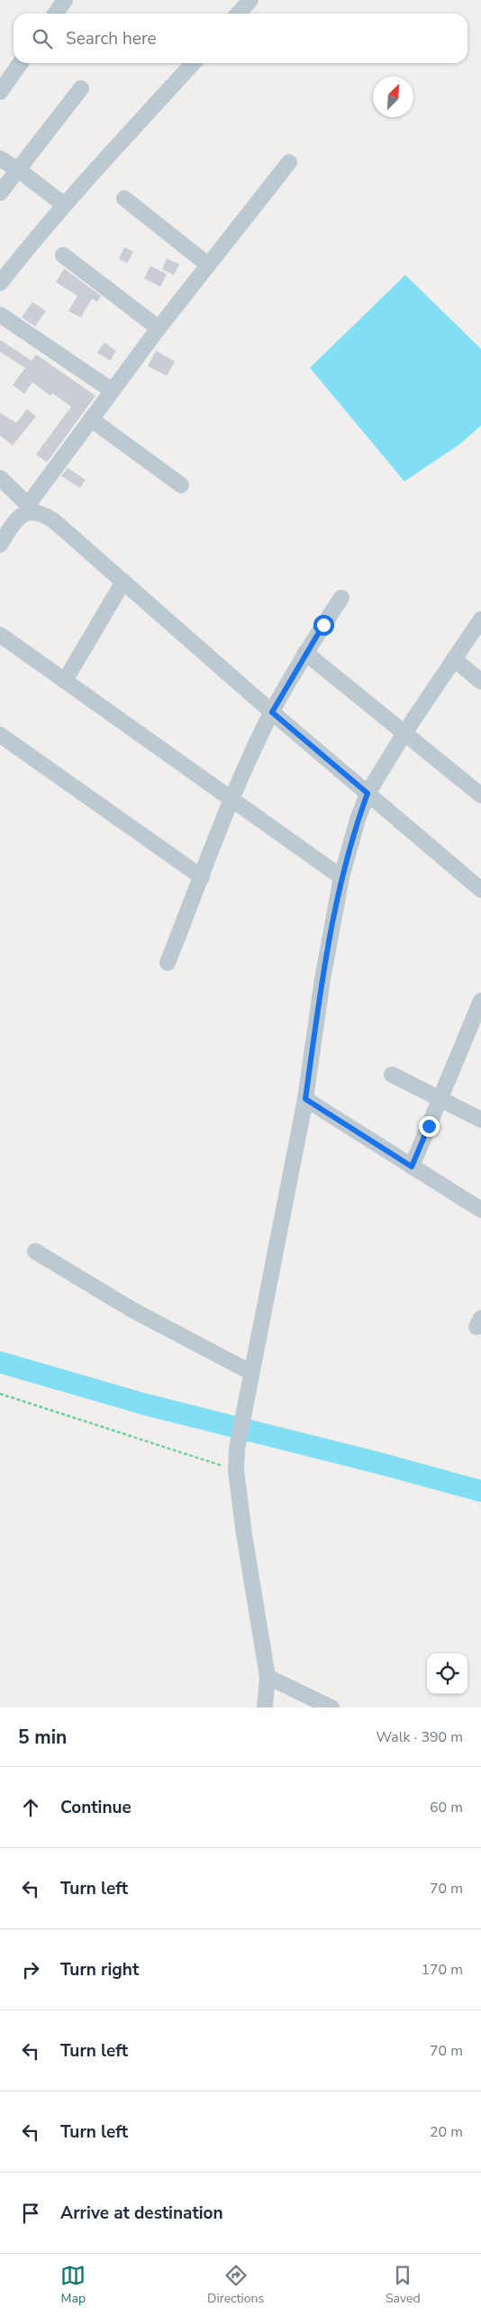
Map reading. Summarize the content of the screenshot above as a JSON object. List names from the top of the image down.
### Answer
{
  "north": "top right",
  "page": {
    "search": "Search here",
    "heading": ["5 min", "Walk · 390 m"],
    "list": [
      ["Continue", "60 m"],
      ["Turn left", "70 m"],
      ["Turn right", "170 m"],
      ["Turn left", "70 m"],
      ["Turn left", "20 m"],
      "Arrive at destination"
    ],
    "nav": ["Map", "Directions", "Saved"]
  }
}
